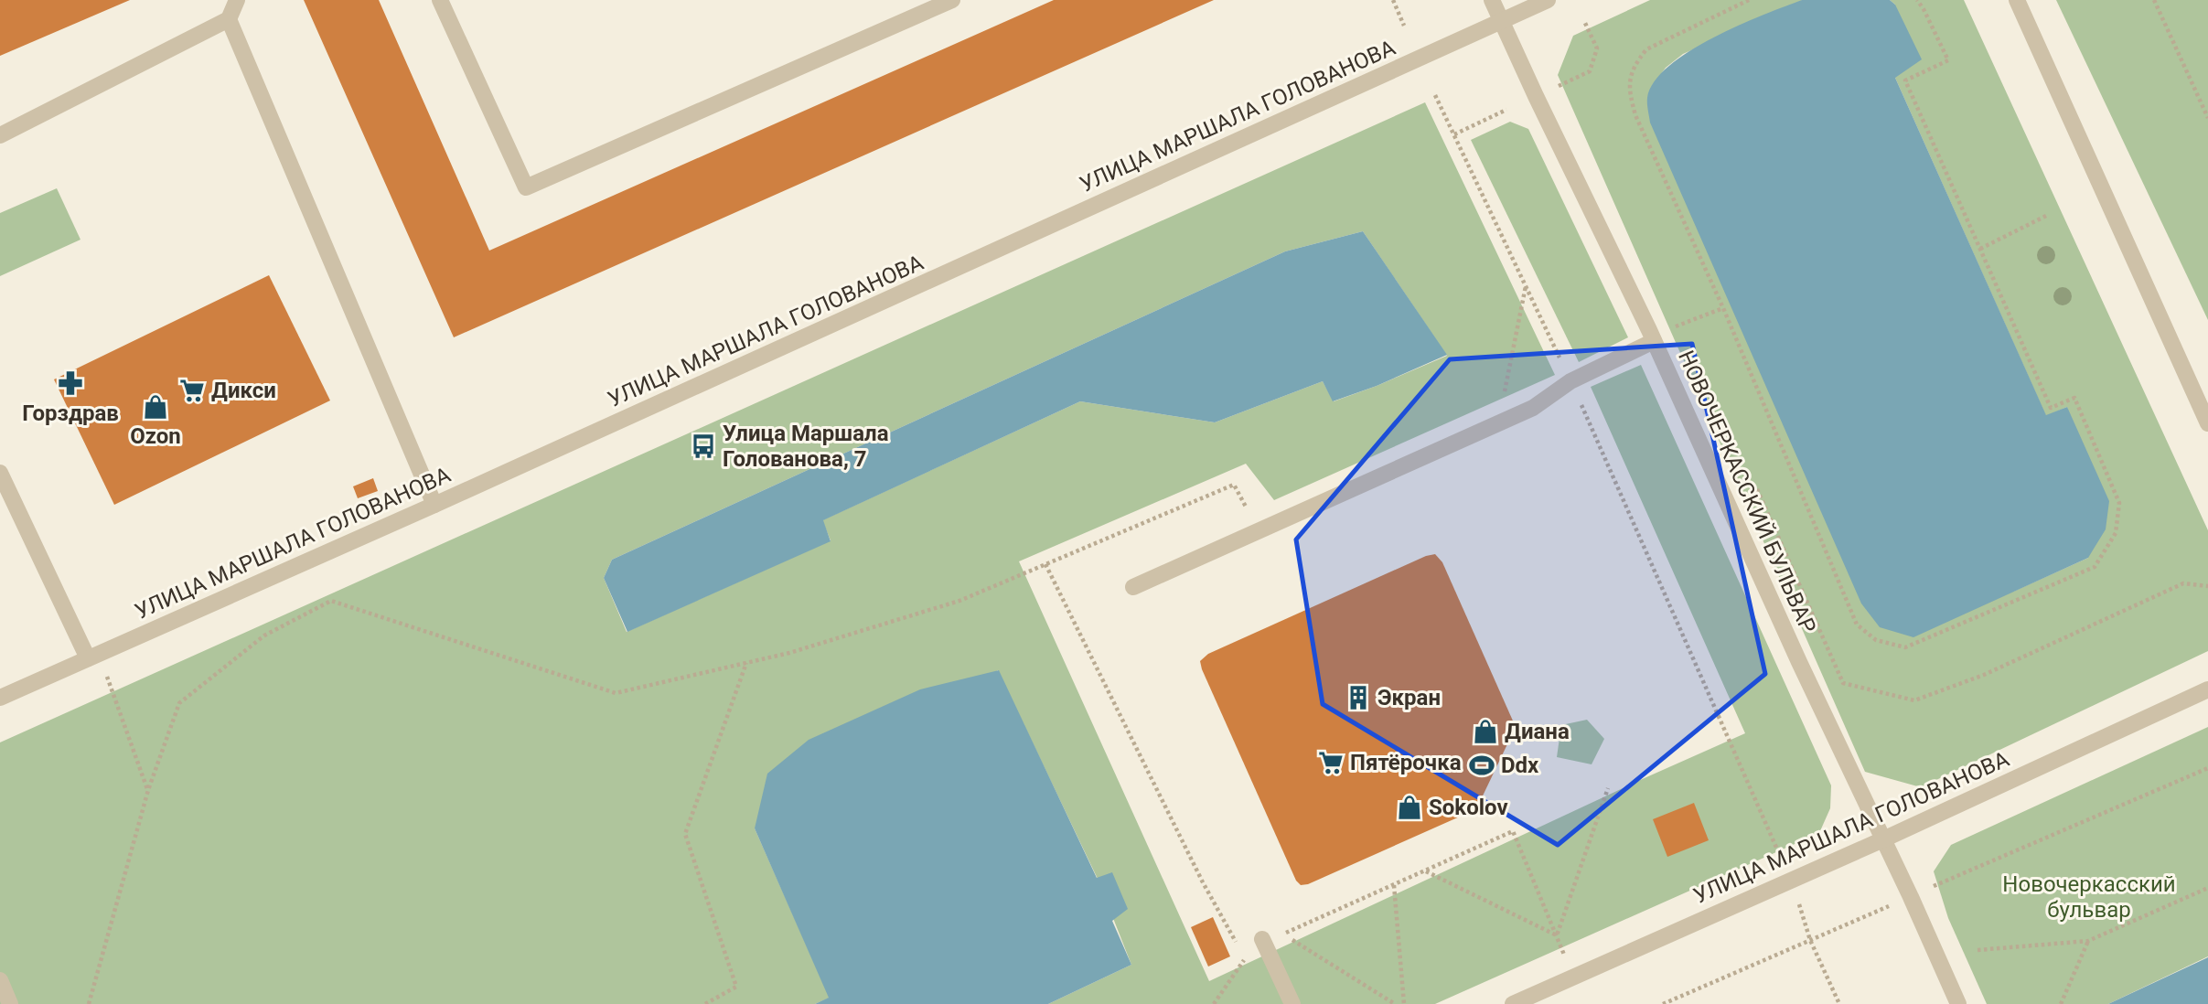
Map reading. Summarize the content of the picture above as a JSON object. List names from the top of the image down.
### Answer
{
  "streets": {
    "street": ["УЛИЦА МАРШАЛА ГОЛОВАНОВА", "НОВОЧЕРКАССКИЙ БУЛЬВАР"]
  },
  "crossings": [
    ["УЛИЦА МАРШАЛА ГОЛОВАНОВА", "НОВОЧЕРКАССКИЙ БУЛЬВАР"]
  ],
  "parks": ["Новочеркасский бульвар"],
  "places": {
    "pharmacy": ["Горздрав"],
    "supermarket": ["Дикси", "Пятёрочка"],
    "shop": ["Ozon", "Диана", "Sokolov"],
    "bus stop": ["Улица Маршала Голованова, 7"],
    "building": ["Экран"],
    "sports": ["Ddx"]
  }
}
